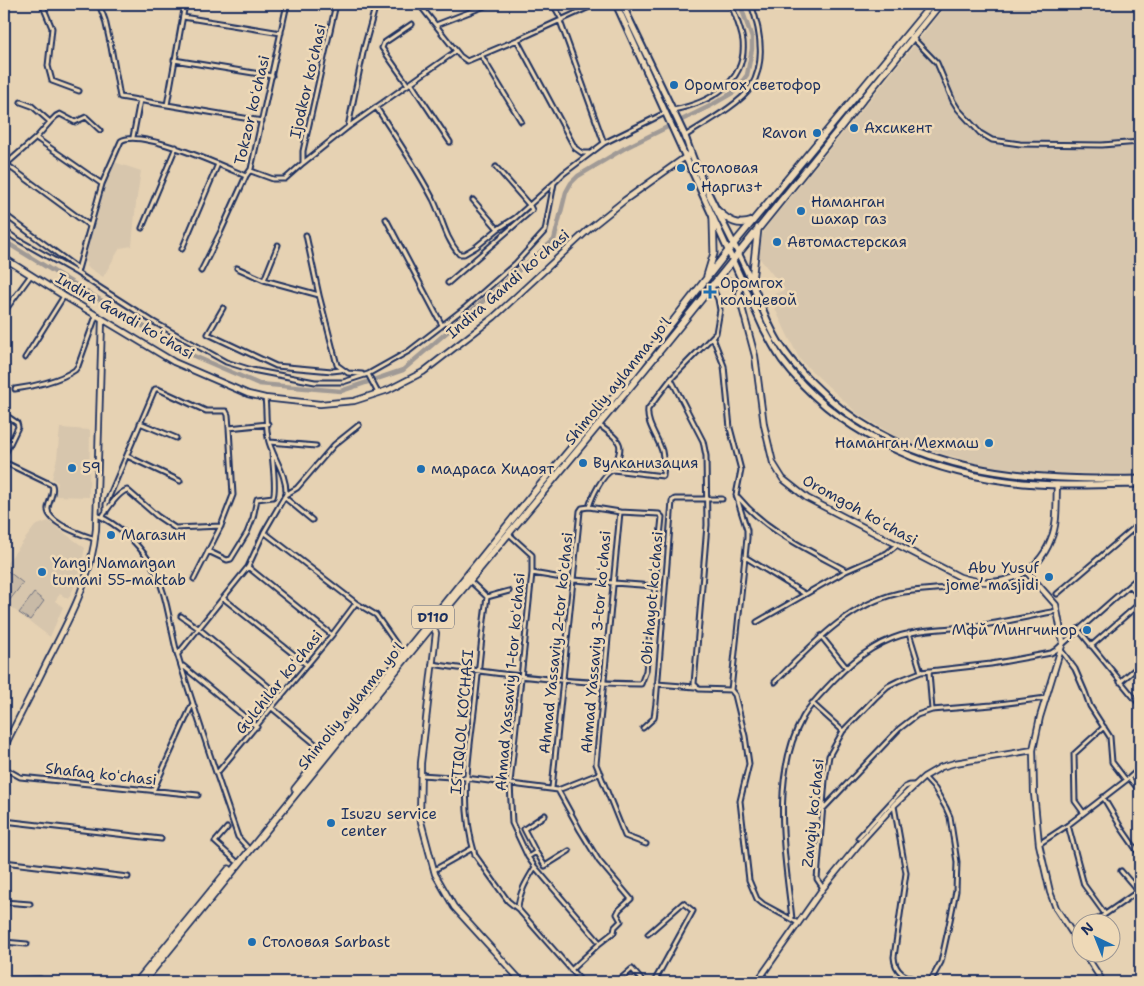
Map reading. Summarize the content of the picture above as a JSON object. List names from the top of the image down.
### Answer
{
  "streets": {
    "main road": ["Shimoliy aylanma yoʻl", "D110"],
    "street": [
      "Ijodkor koʻchasi",
      "Tokzor koʻchasi",
      "Indira Gandi koʻchasi",
      "Oromgoh koʻchasi",
      "Obi hayot koʻchasi",
      "Ahmad Yassaviy 3-tor koʻchasi",
      "Ahmad Yassaviy 2-tor koʻchasi",
      "Gulchilar koʻchasi",
      "Ahmad Yassaviy 1-tor koʻchasi",
      "ISTIQLOL KO‘CHASI",
      "Shafaq koʻchasi",
      "Zavqiy koʻchasi"
    ]
  },
  "crossings": [
    ["Ijodkor koʻchasi", "Tokzor koʻchasi"],
    ["Shimoliy aylanma yoʻl", "Ahmad Yassaviy 1-tor koʻchasi"]
  ],
  "places": {
    "other": [
      "Оромгох светофор",
      "Ахсикент",
      "Ravon",
      "Столовая",
      "Наргиз+",
      "Наманган шахар газ",
      "Автомастерская",
      "Наманган Мехмаш",
      "Вулканизация",
      "59",
      "мадраса Хидоят",
      "Магазин",
      "Yangi Namangan tumani 55-maktab",
      "Abu Yusuf jome’ masjidi",
      "Мфй Мингчинор",
      "Isuzu service center",
      "Столовая Sarbast"
    ],
    "health": ["Оромгох кольцевой"]
  },
  "north": "top left"
}
